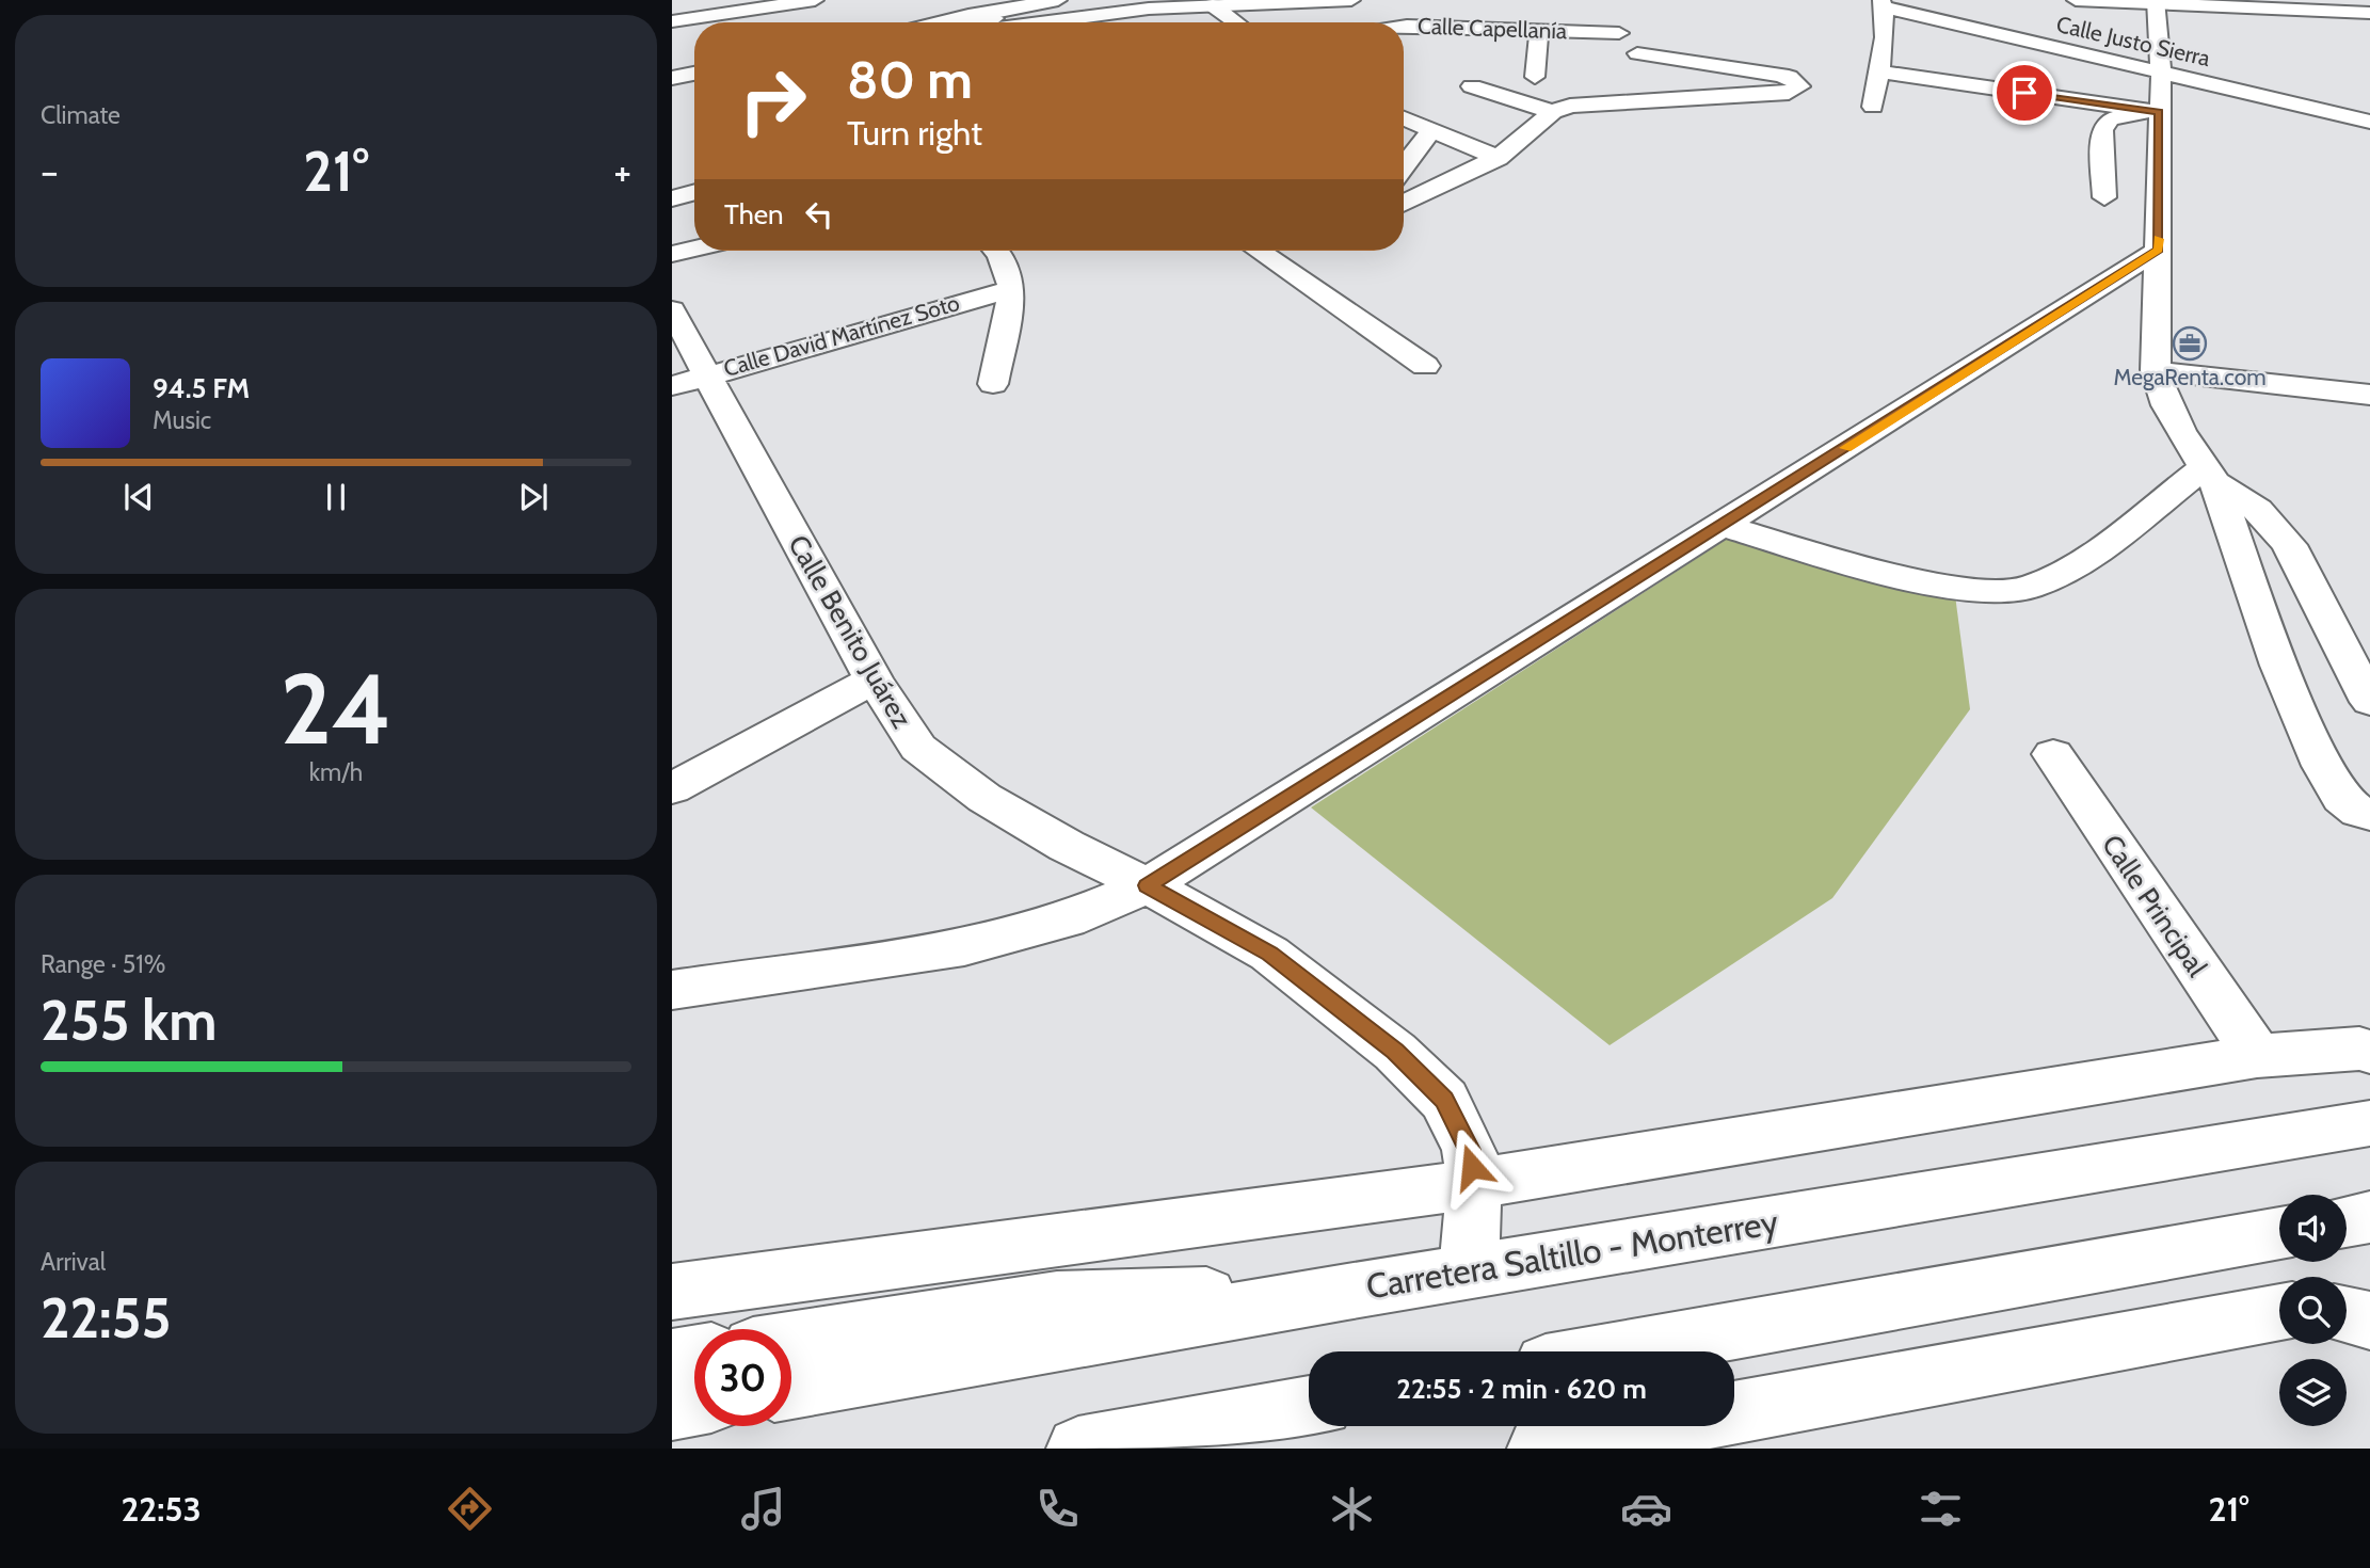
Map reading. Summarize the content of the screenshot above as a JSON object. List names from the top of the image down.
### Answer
{
  "streets": {
    "main road": [
      "Calle Capellanía",
      "Calle Justo Sierra",
      "Calle David Martínez Soto",
      "Calle Benito Juárez",
      "Calle Principal",
      "Carretera Saltillo - Monterrey"
    ]
  },
  "crossings": [
    ["Calle David Martínez Soto", "Calle Benito Juárez"],
    ["Calle Benito Juárez", "Carretera Saltillo - Monterrey"]
  ],
  "places": {
    "office": ["MegaRenta.com"]
  },
  "page": {
    "tile": [
      "Climate",
      ["24", "km/h"],
      ["Range · 51%", "255 km"],
      ["Arrival", "22:55"]
    ],
    "turn": ["80 m", "Turn right"],
    "heat": ["−", "21°", "+"],
    "then": "Then",
    "song": ["94.5 FM", "Music"],
    "limit": "30",
    "trip": "22:55 · 2 min · 620 m",
    "tabs": ["22:53", "21°"]
  }
}
